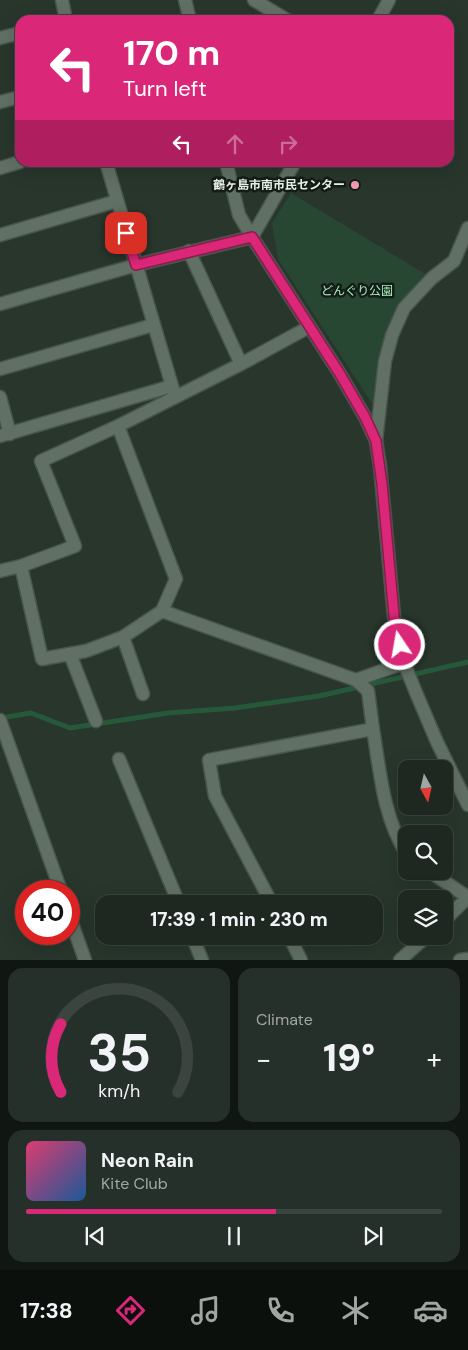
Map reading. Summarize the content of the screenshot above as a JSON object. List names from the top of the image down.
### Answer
{
  "parks": ["どんぐり公園"],
  "places": ["鶴ヶ島市南市民センター"],
  "north": "bottom",
  "page": {
    "turn": ["170 m", "Turn left"],
    "limit": "40",
    "trip": "17:39 · 1 min · 230 m",
    "tile": "Climate",
    "heat": ["−", "19°", "+"],
    "song": ["Neon Rain", "Kite Club"],
    "tabs": "17:38",
    "gauge": ["35", "km/h"]
  }
}
